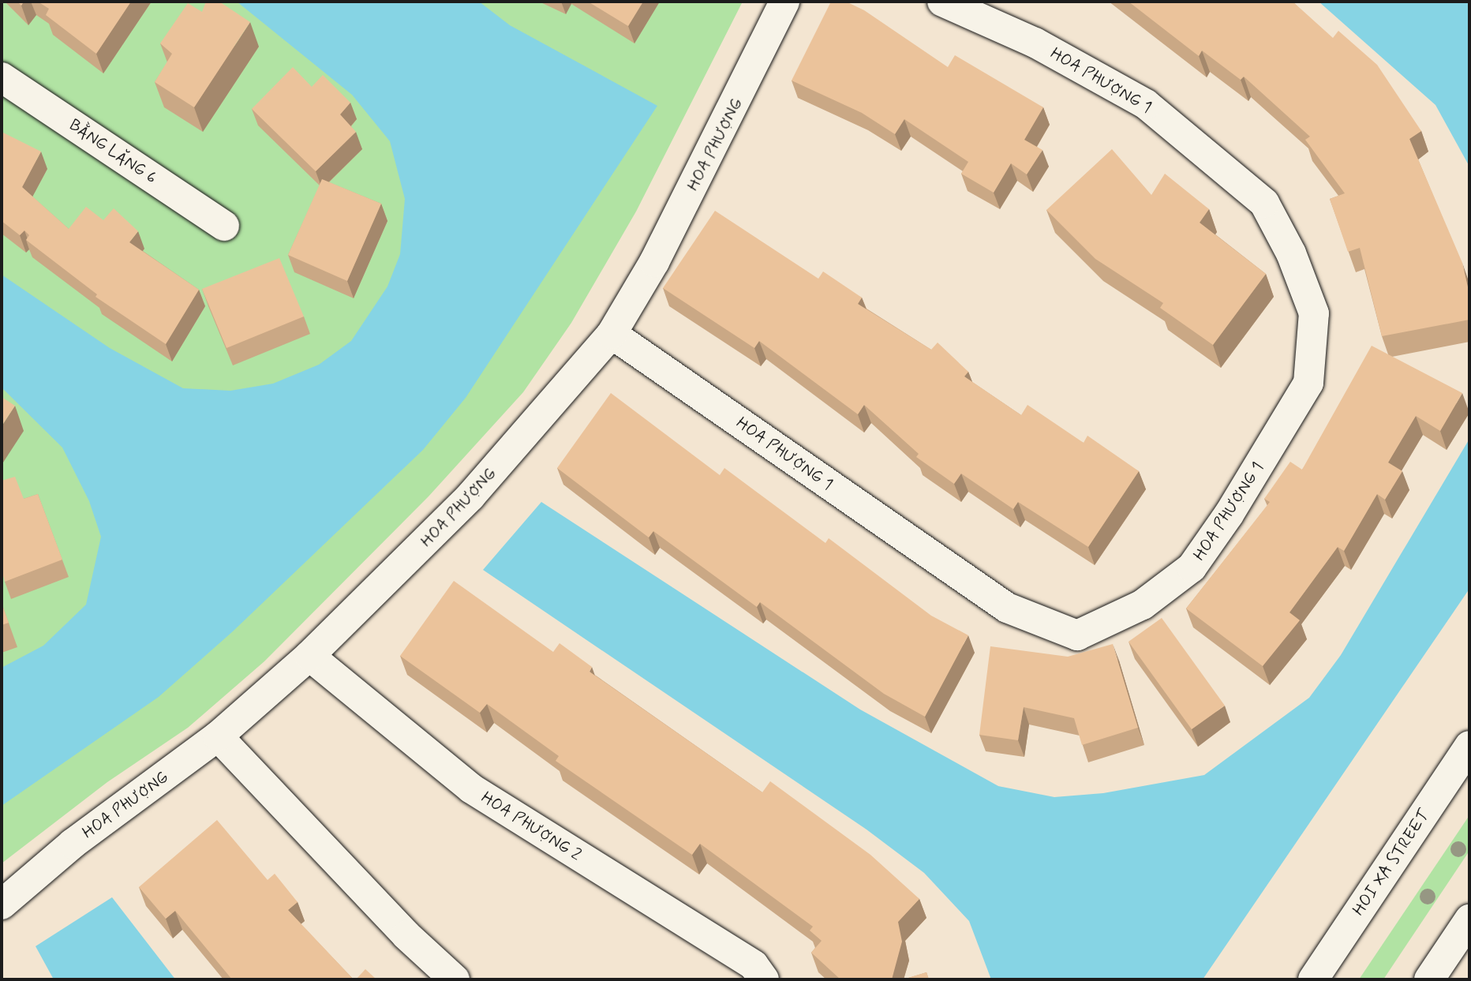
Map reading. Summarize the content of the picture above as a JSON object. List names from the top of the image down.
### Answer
{
  "streets": {
    "street": [
      "HOA PHƯỢNG 1",
      "HOA PHƯỢNG",
      "BẰNG LĂNG 6",
      "HOA PHƯỢNG 2",
      "HOI XA STREET"
    ]
  },
  "crossings": [
    ["HOA PHƯỢNG 1", "HOA PHƯỢNG"],
    ["HOA PHƯỢNG", "HOA PHƯỢNG 2"]
  ]
}
